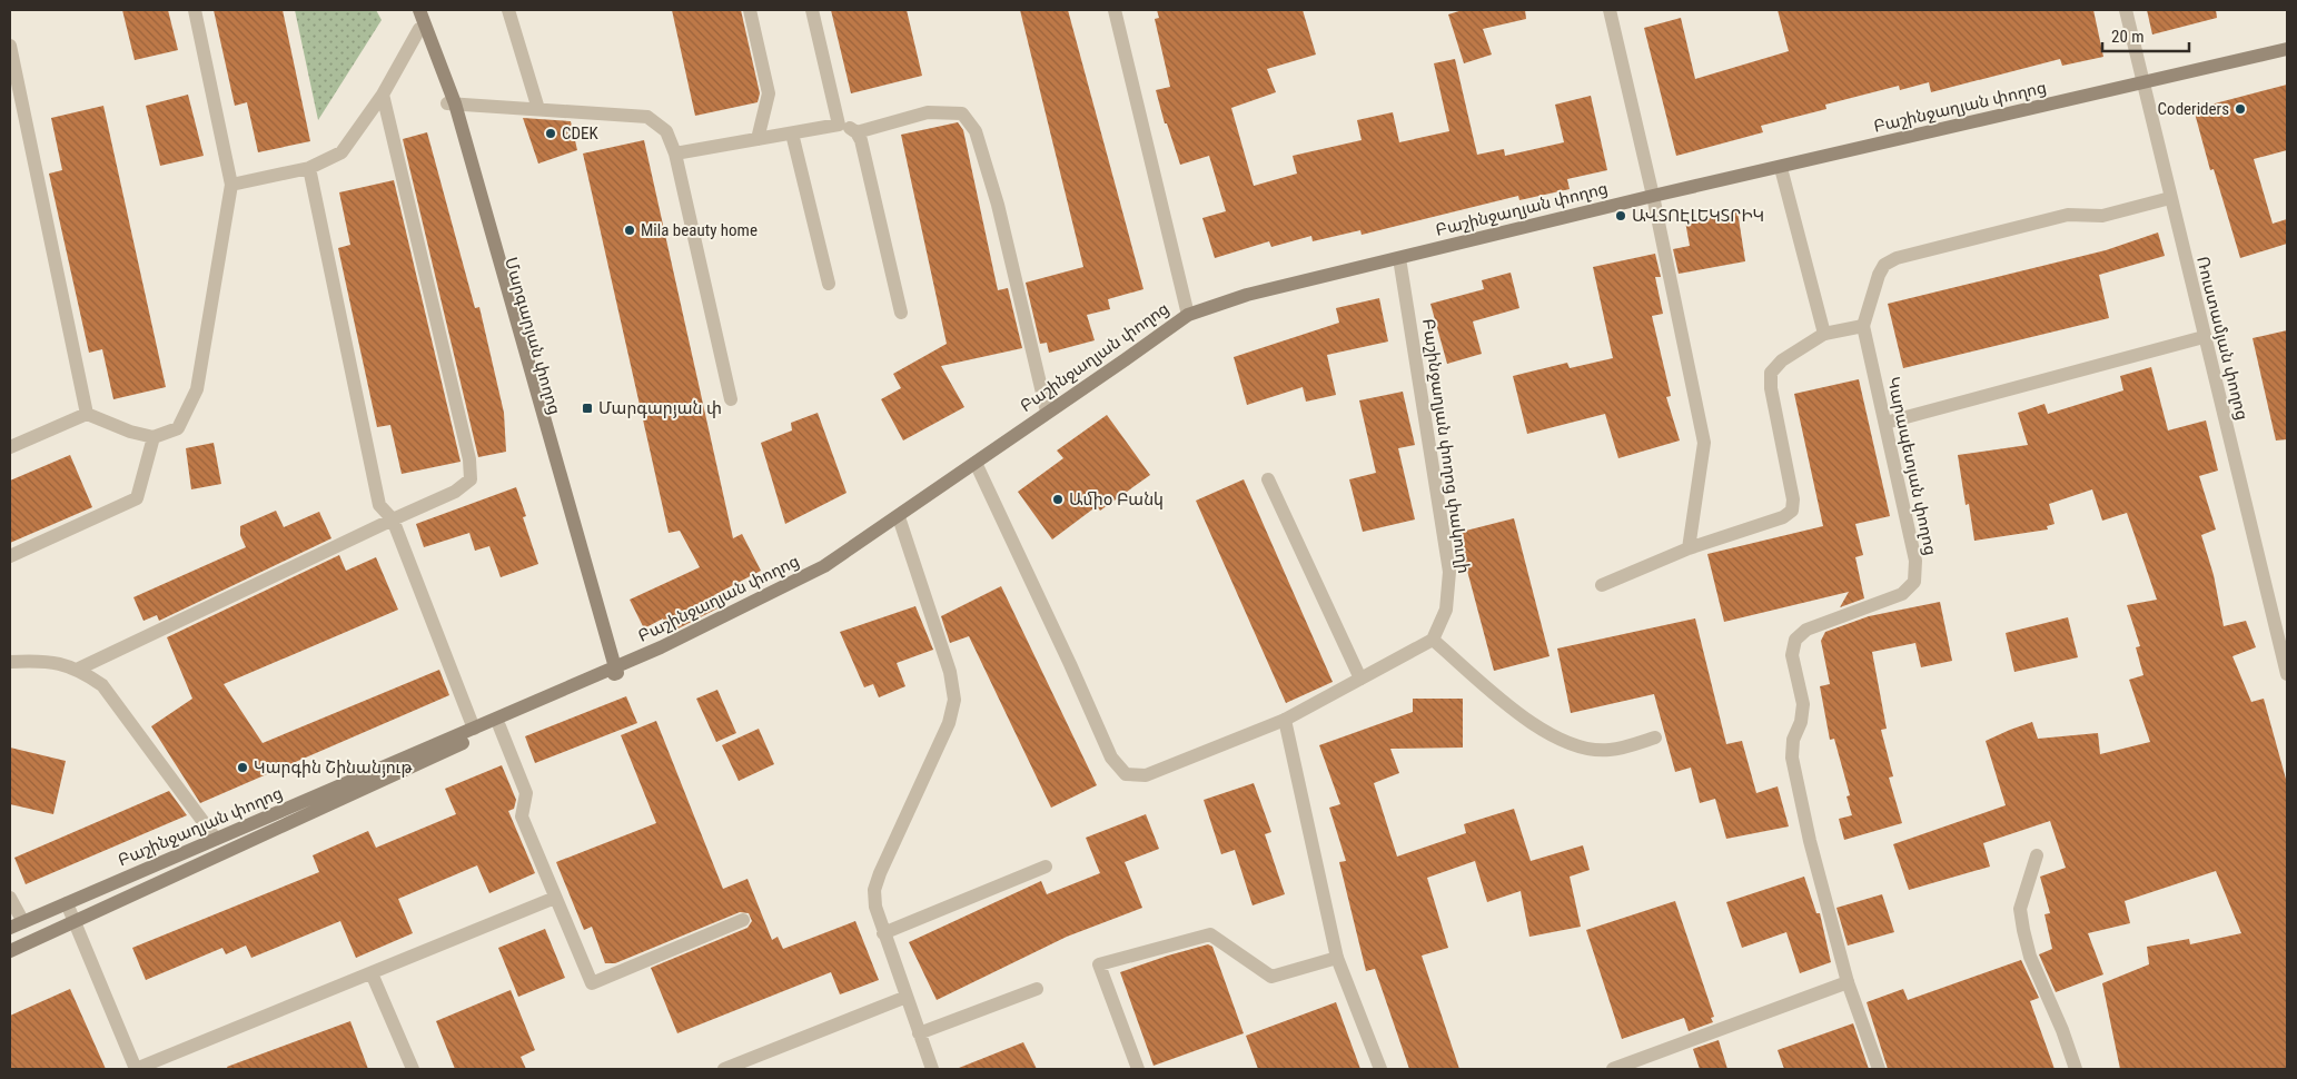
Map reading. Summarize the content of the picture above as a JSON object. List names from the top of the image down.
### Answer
{
  "streets": {
    "main road": ["Բաշինջաղյան փողոց", "Մարգարյան փողոց"],
    "street": ["Ռուստամյան փողոց", "Բաշինջաղյան փողոց փակուղի", "Կարապետյան փողոց"]
  },
  "crossings": [
    ["Բաշինջաղյան փողոց", "Մարգարյան փողոց"],
    ["Բաշինջաղյան փողոց", "Ռուստամյան փողոց"],
    ["Բաշինջաղյան փողոց", "Բաշինջաղյան փողոց փակուղի"]
  ],
  "places": {
    "other": [
      "Coderiders",
      "CDEK",
      "ԱՎՏՈԷԼԵԿՏՐԻԿ",
      "Mila beauty home",
      "Ամիօ Բանկ",
      "Կարգին Շինանյութ"
    ],
    "transit": ["Մարգարյան փ"]
  },
  "scale_bar": "20 m"
}
